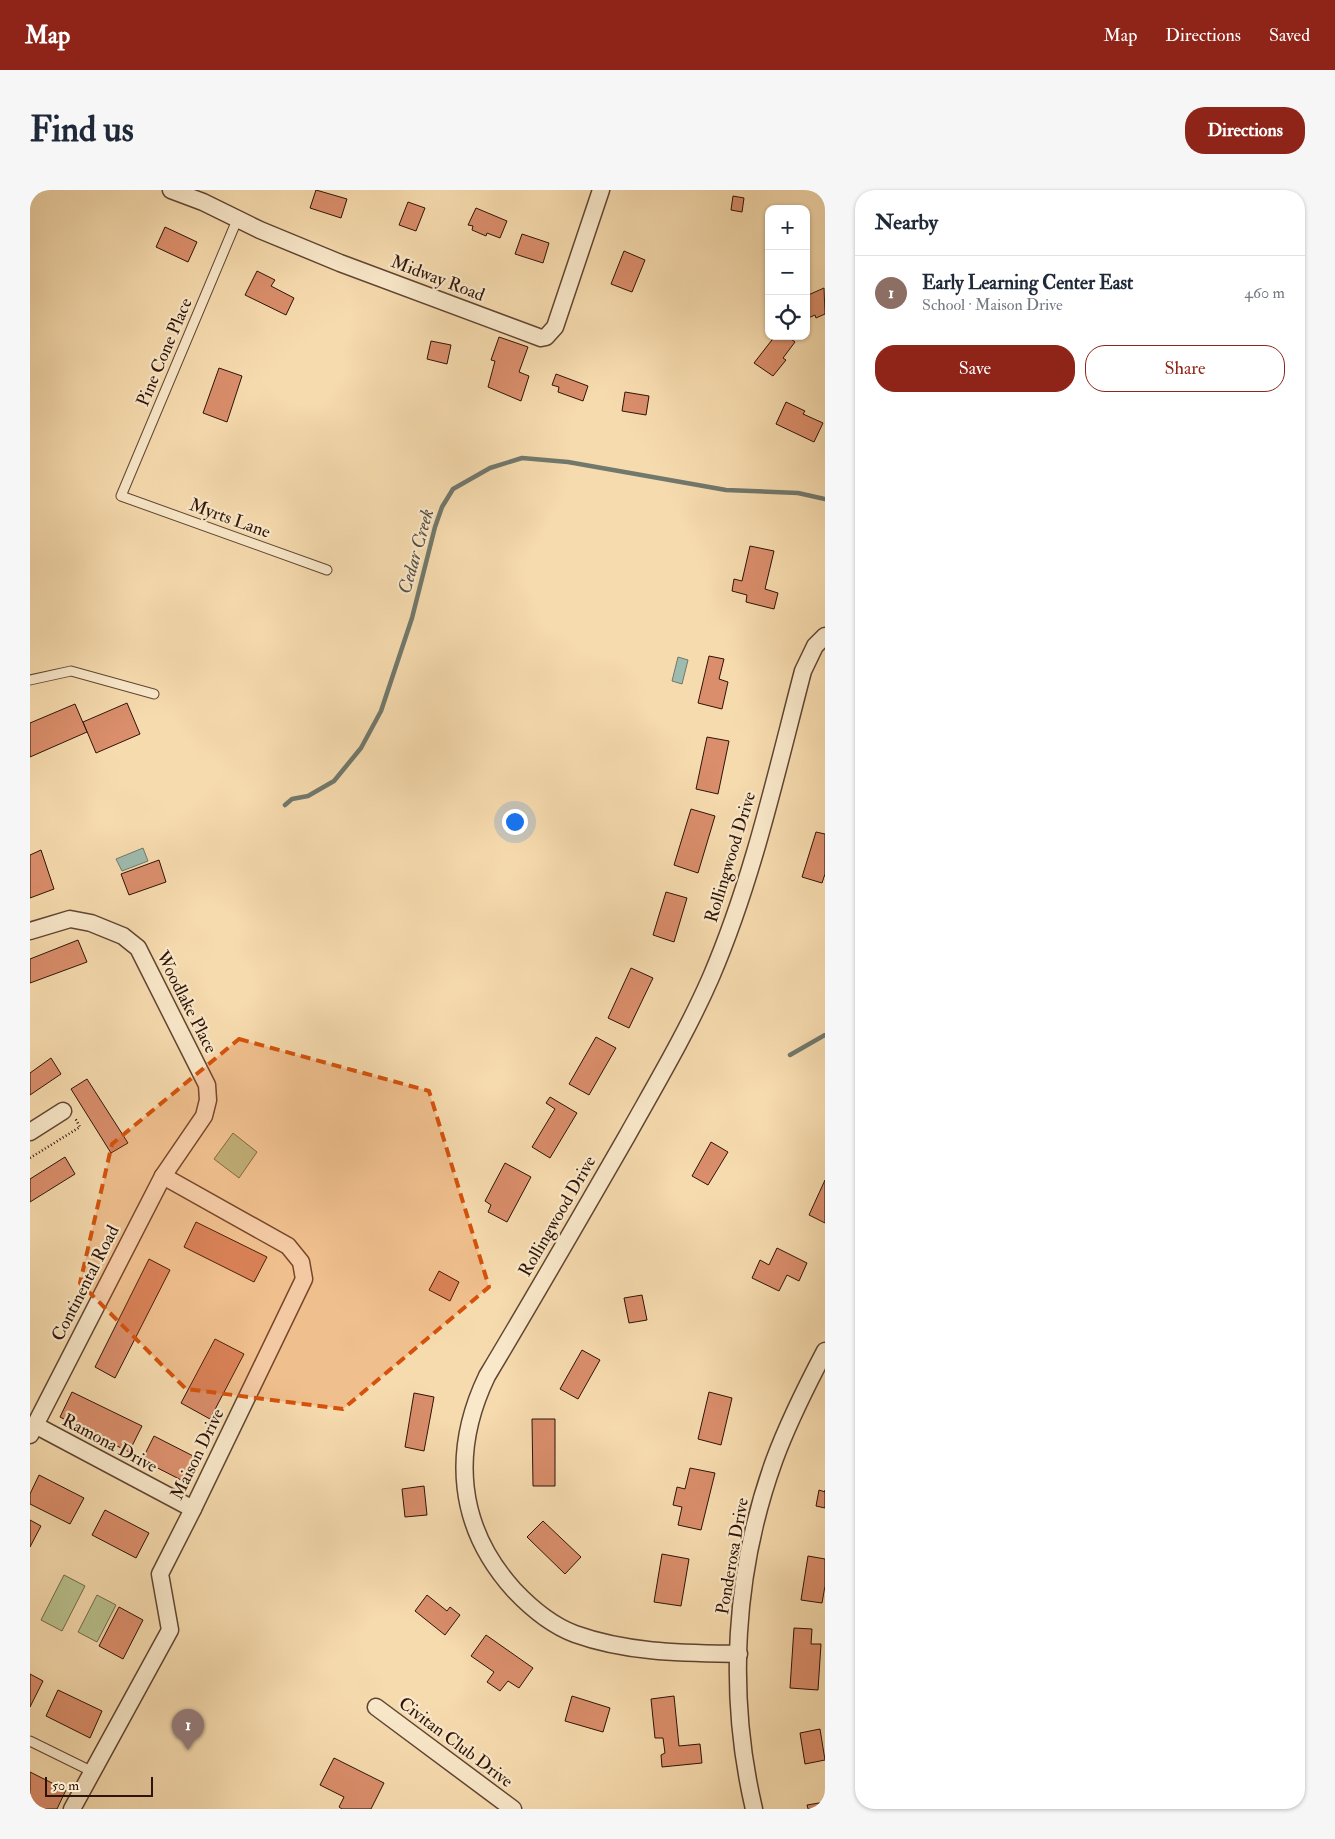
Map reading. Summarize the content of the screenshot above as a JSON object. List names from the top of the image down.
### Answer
{
  "streets": {
    "street": [
      "Midway Road",
      "Rollingwood Drive",
      "Woodlake Place",
      "Continental Road",
      "Ramona Drive",
      "Maison Drive",
      "Ponderosa Drive",
      "Civitan Club Drive"
    ],
    "lane": ["Pine Cone Place", "Myrts Lane"]
  },
  "crossings": [
    ["Midway Road", "Pine Cone Place"],
    ["Pine Cone Place", "Myrts Lane"],
    ["Rollingwood Drive", "Ponderosa Drive"],
    ["Woodlake Place", "Continental Road"],
    ["Woodlake Place", "Maison Drive"],
    ["Continental Road", "Ramona Drive"],
    ["Continental Road", "Maison Drive"],
    ["Ramona Drive", "Maison Drive"]
  ],
  "water": ["Cedar Creek"],
  "scale_bar": "50 m",
  "page": {
    "header": "Map",
    "nav": ["Map", "Directions", "Saved"],
    "buttons": [
      "Directions",
      ["Save", "Share"]
    ],
    "title": "Find us",
    "heading": "Nearby",
    "map_buttons": ["+", "−"],
    "list": [
      {
        "mark": "1",
        "name": "Early Learning Center East",
        "note": "School · Maison Drive",
        "value": "460 m"
      }
    ],
    "pins": "1",
    "scale": "50 m"
  }
}
